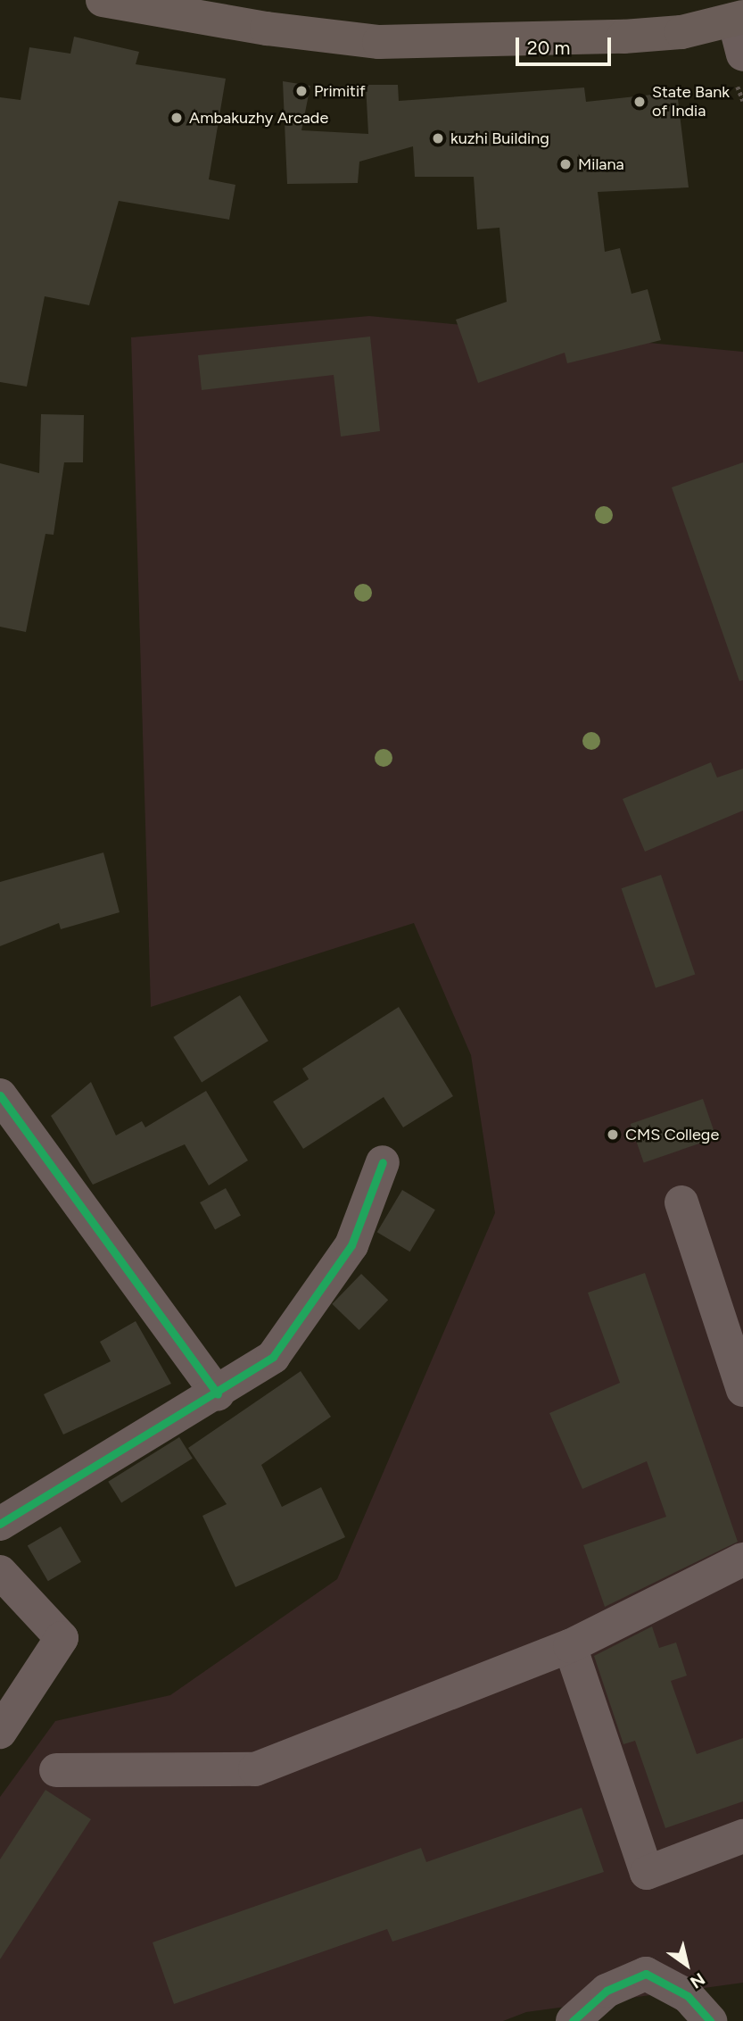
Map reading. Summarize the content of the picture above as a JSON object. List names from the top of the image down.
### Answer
{
  "places": [
    "Primitif",
    "State Bank of India",
    "Ambakuzhy Arcade",
    "kuzhi Building",
    "Milana",
    "CMS College"
  ],
  "scale_bar": "20 m",
  "north": "bottom right"
}
